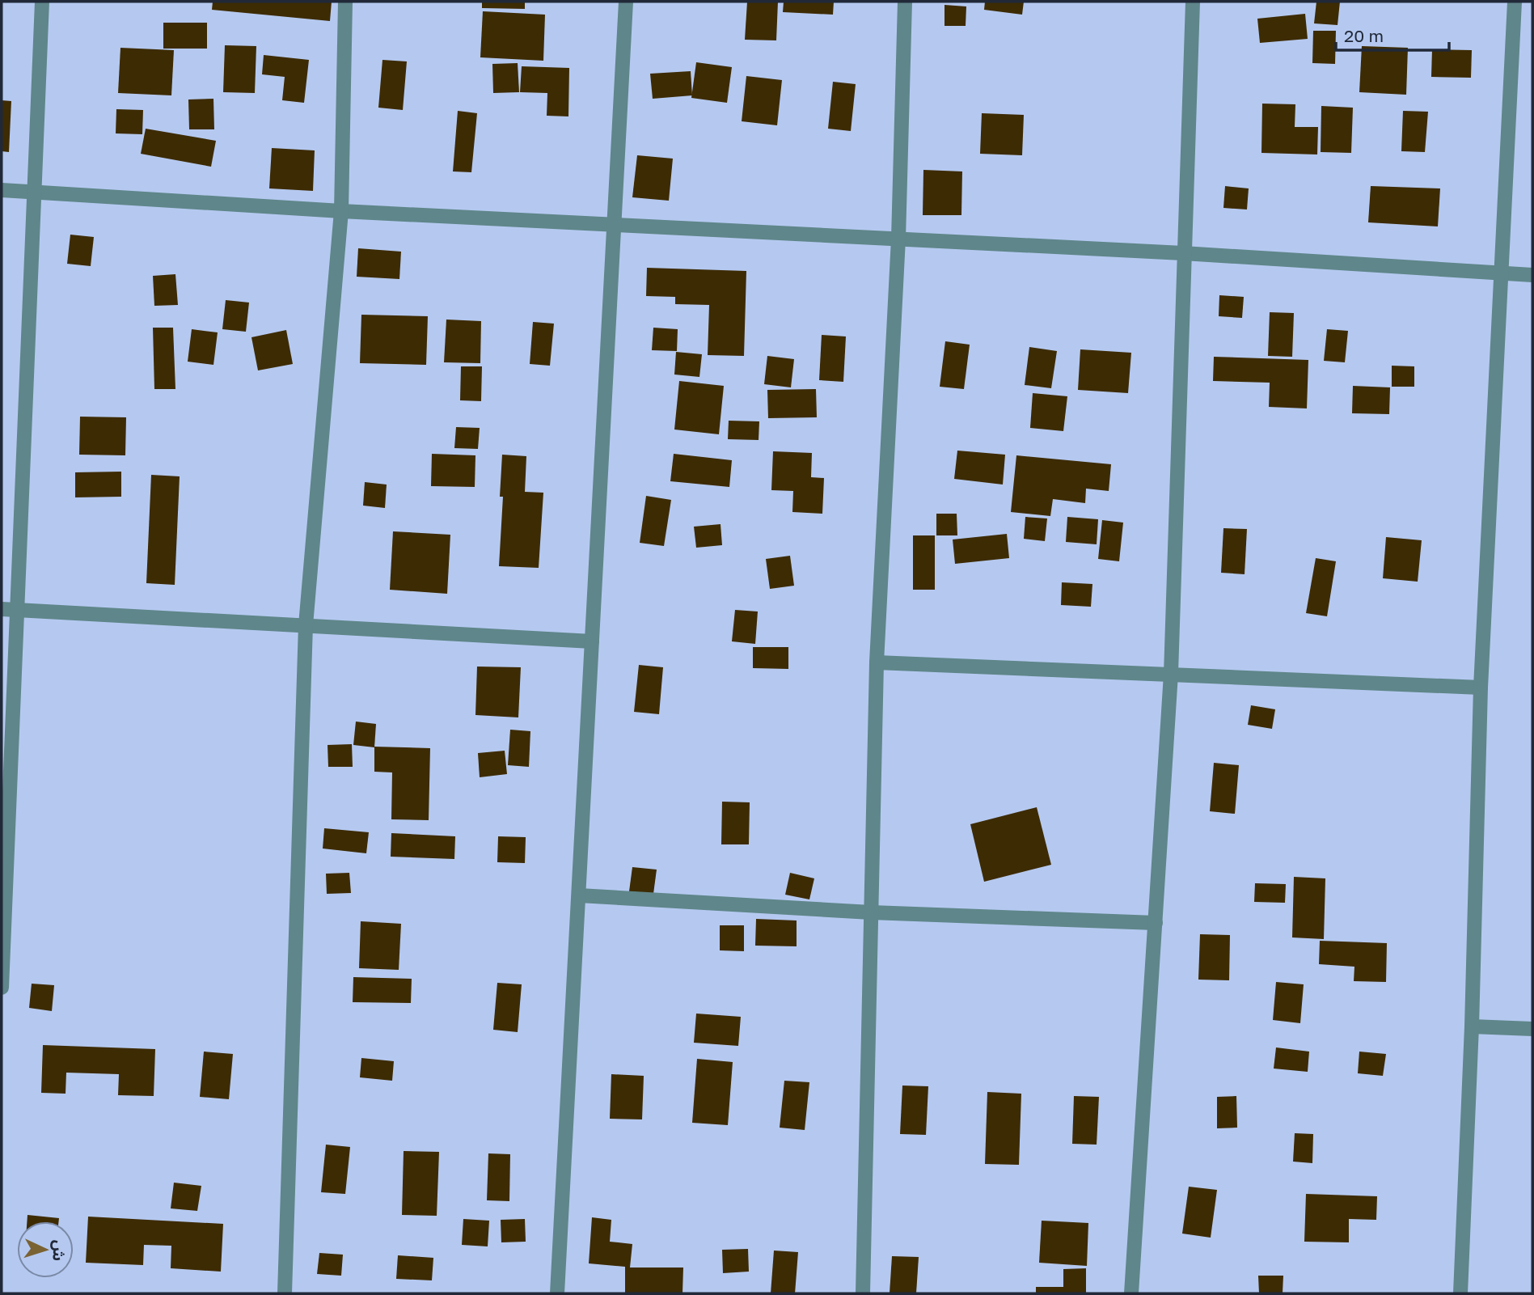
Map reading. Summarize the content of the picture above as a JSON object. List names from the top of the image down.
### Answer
{
  "scale_bar": "20 m",
  "north": "right"
}
